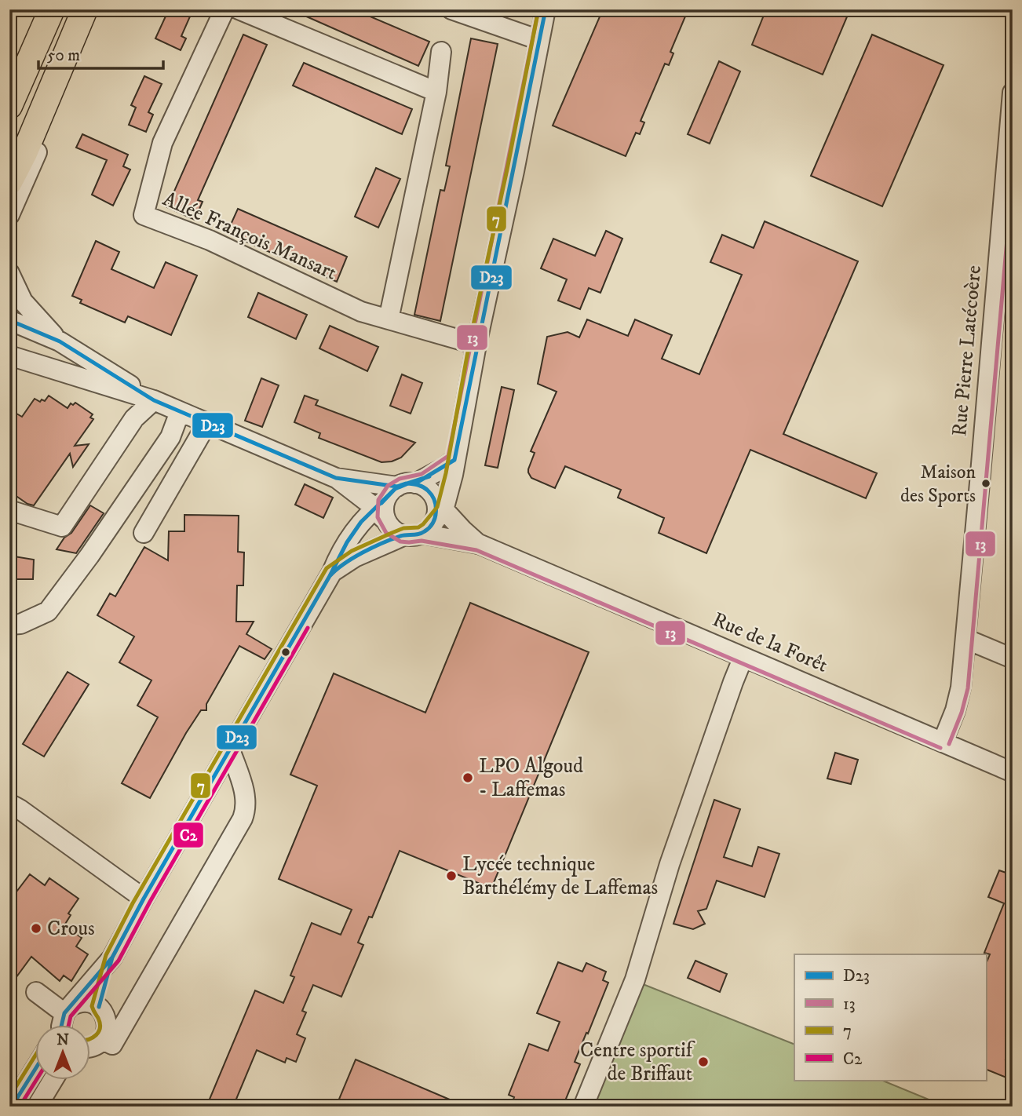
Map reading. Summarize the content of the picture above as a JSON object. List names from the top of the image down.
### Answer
{
  "streets": {
    "street": ["Allée François Mansart", "Rue Pierre Latécoère", "Rue de la Forêt"]
  },
  "crossings": [
    ["Rue Pierre Latécoère", "Rue de la Forêt"]
  ],
  "places": [
    "Maison des Sports",
    "LPO Algoud - Laffemas",
    "Lycée technique Barthélémy de Laffemas",
    "Crous",
    "Centre sportif de Briffaut"
  ],
  "lines": [
    "transit line D23",
    "transit line 13",
    "transit line 7",
    "transit line C2"
  ],
  "legend": [
    "D23",
    "13",
    "7",
    "C2"
  ],
  "scale_bar": "50 m",
  "north": "top"
}
